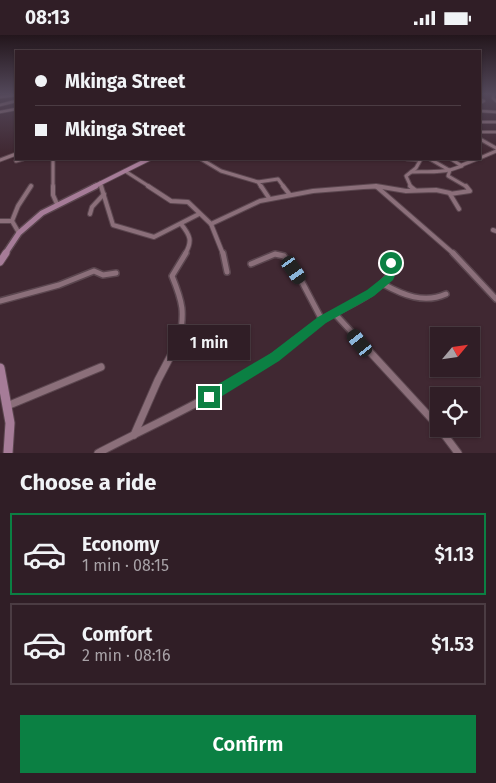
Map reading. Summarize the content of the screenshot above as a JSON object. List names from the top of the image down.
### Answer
{
  "north": "top right",
  "page": {
    "status": "08:13",
    "banner": ["Mkinga Street", "Mkinga Street"],
    "bubble": "1 min",
    "heading": "Choose a ride",
    "list": [
      {
        "name": "Economy",
        "note": "1 min · 08:15",
        "value": "$1.13"
      },
      {
        "name": "Comfort",
        "note": "2 min · 08:16",
        "value": "$1.53"
      }
    ],
    "buttons": "Confirm"
  }
}
